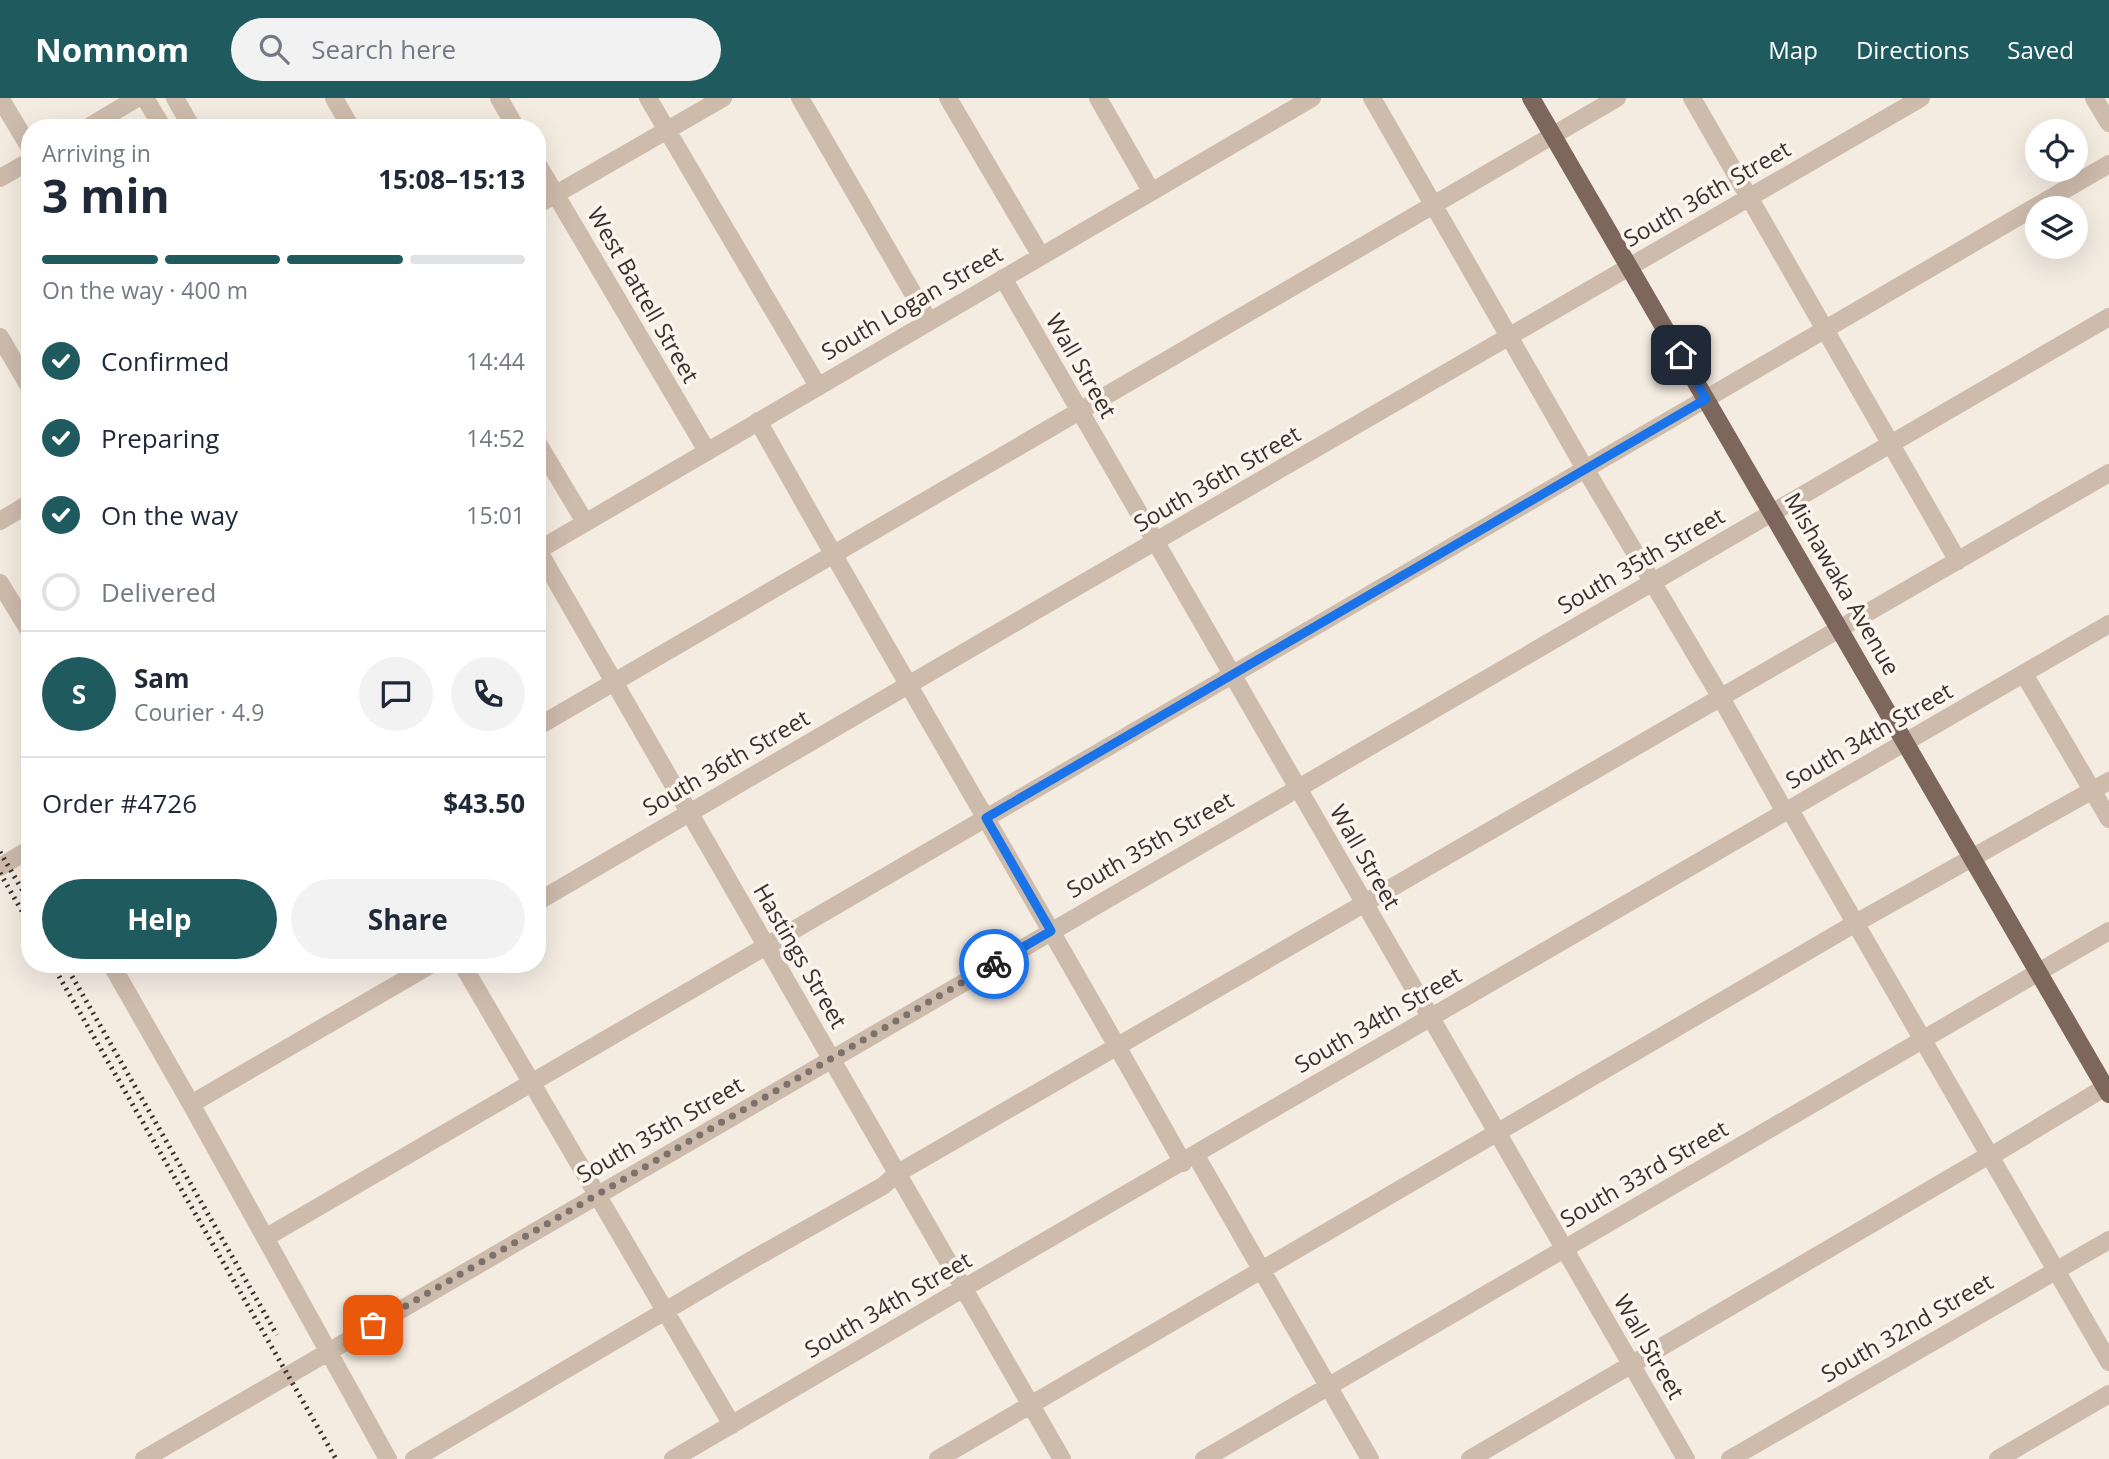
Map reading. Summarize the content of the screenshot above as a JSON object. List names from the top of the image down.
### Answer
{
  "streets": {
    "main road": ["Mishawaka Avenue"],
    "street": [
      "South 36th Street",
      "West Battell Street",
      "South Logan Street",
      "Wall Street",
      "South 35th Street",
      "South 34th Street",
      "Hastings Street",
      "South 33rd Street",
      "South 32nd Street"
    ]
  },
  "crossings": [
    ["South 36th Street", "Wall Street"],
    ["South 36th Street", "Mishawaka Avenue"],
    ["South 36th Street", "Hastings Street"],
    ["West Battell Street", "South Logan Street"],
    ["South Logan Street", "Wall Street"],
    ["Wall Street", "South 35th Street"],
    ["Wall Street", "South 34th Street"],
    ["Wall Street", "South 33rd Street"],
    ["South 35th Street", "Mishawaka Avenue"],
    ["South 35th Street", "Hastings Street"],
    ["Mishawaka Avenue", "South 34th Street"],
    ["Mishawaka Avenue", "South 33rd Street"],
    ["South 34th Street", "Hastings Street"]
  ],
  "page": {
    "header": "Nomnom",
    "search": "Search here",
    "nav": ["Map", "Directions", "Saved"],
    "heading": ["3 min", "Arriving in", "15:08–15:13"],
    "panel": [
      "Sam",
      "Courier · 4.9",
      "Order #4726",
      "$43.50"
    ],
    "bar": "On the way · 400 m",
    "list": [
      ["Confirmed", "14:44"],
      ["Preparing", "14:52"],
      ["On the way", "15:01"],
      "Delivered"
    ],
    "round": "S",
    "buttons": ["Help", "Share"]
  }
}
